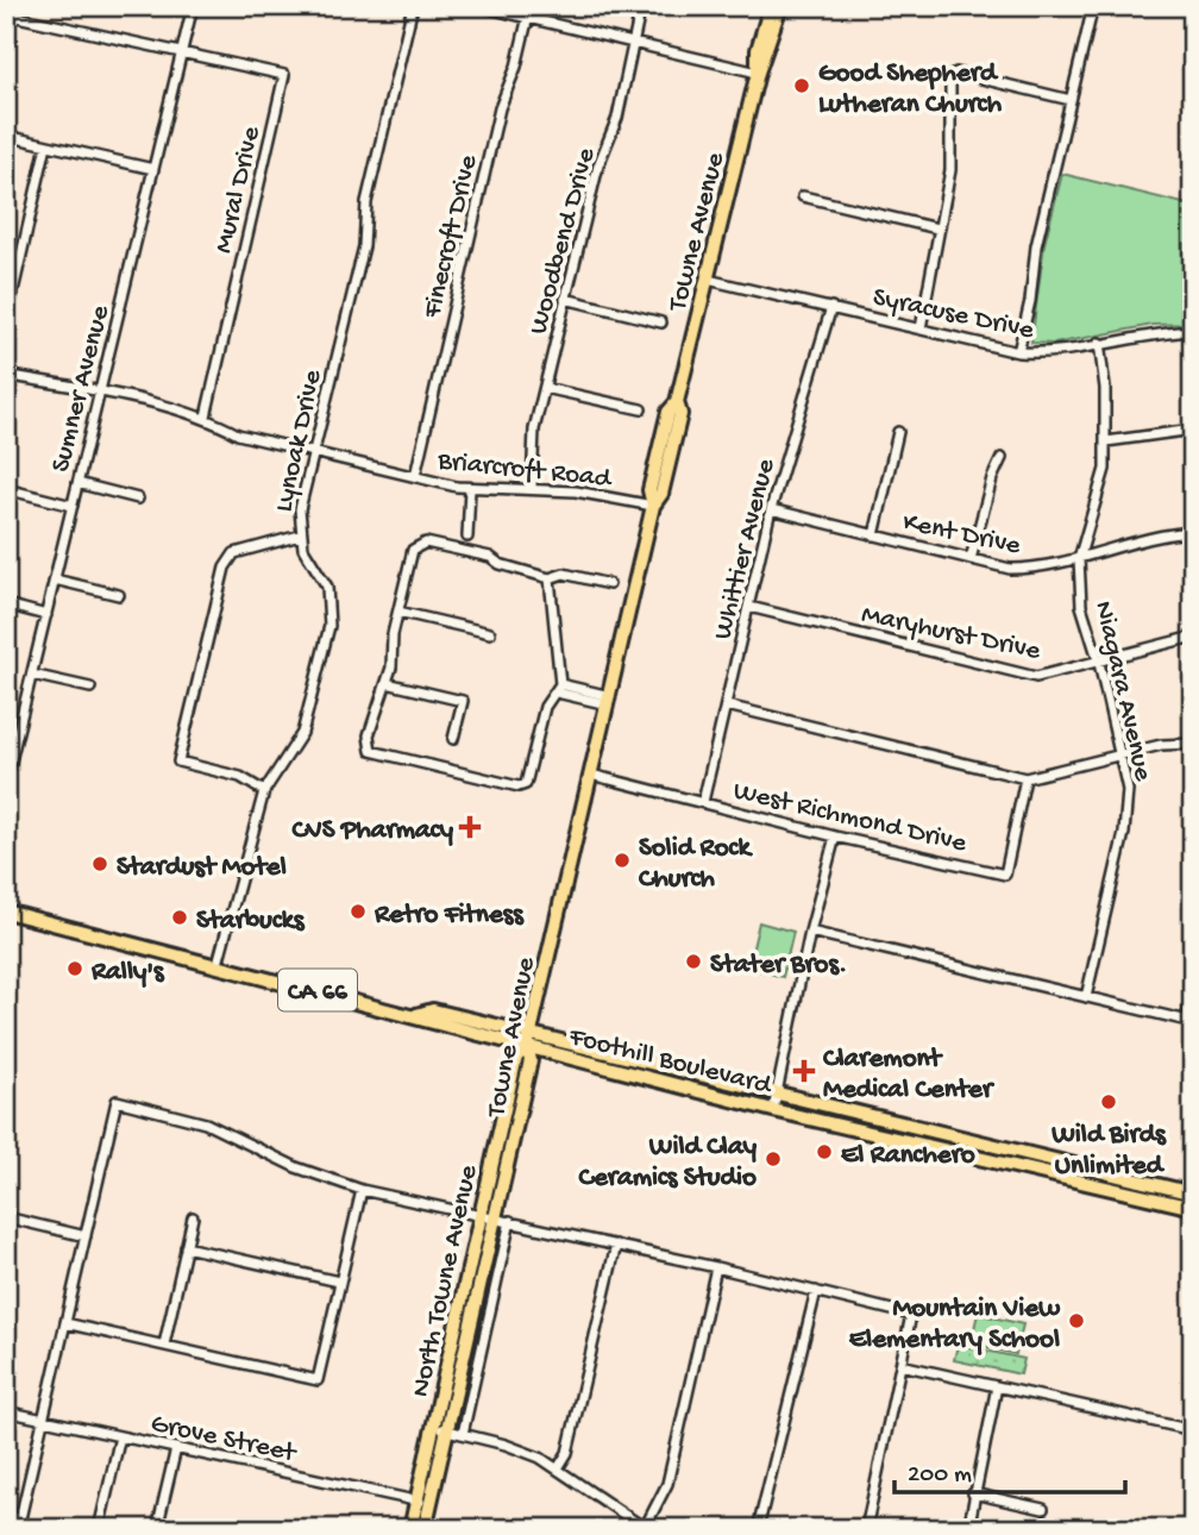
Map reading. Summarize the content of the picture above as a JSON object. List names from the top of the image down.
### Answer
{
  "streets": {
    "main road": ["Towne Avenue", "CA 66", "Foothill Boulevard"],
    "street": [
      "Mural Drive",
      "Finecroft Drive",
      "Woodbend Drive",
      "Syracuse Drive",
      "Sumner Avenue",
      "Lynoak Drive",
      "Briarcroft Road",
      "Kent Drive",
      "Whittier Avenue",
      "Maryhurst Drive",
      "Niagara Avenue",
      "West Richmond Drive",
      "Grove Street"
    ]
  },
  "crossings": [
    ["Mural Drive", "Sumner Avenue"],
    ["Mural Drive", "Briarcroft Road"],
    ["Towne Avenue", "Syracuse Drive"],
    ["Towne Avenue", "Briarcroft Road"],
    ["Towne Avenue", "West Richmond Drive"],
    ["Towne Avenue", "CA 66"],
    ["Towne Avenue", "Foothill Boulevard"],
    ["Towne Avenue", "Grove Street"],
    ["Finecroft Drive", "Briarcroft Road"],
    ["Woodbend Drive", "Briarcroft Road"],
    ["Syracuse Drive", "Whittier Avenue"],
    ["Syracuse Drive", "Niagara Avenue"],
    ["Sumner Avenue", "Briarcroft Road"],
    ["Lynoak Drive", "Briarcroft Road"],
    ["Lynoak Drive", "CA 66"],
    ["Kent Drive", "Whittier Avenue"],
    ["Kent Drive", "Niagara Avenue"],
    ["Whittier Avenue", "Maryhurst Drive"],
    ["Whittier Avenue", "West Richmond Drive"],
    ["Maryhurst Drive", "Niagara Avenue"],
    ["CA 66", "Foothill Boulevard"]
  ],
  "places": {
    "other": [
      "Good Shepherd Lutheran Church",
      "Solid Rock Church",
      "Stardust Motel",
      "Retro Fitness",
      "Starbucks",
      "Stater Bros.",
      "Rally's",
      "Wild Birds Unlimited",
      "El Ranchero",
      "Wild Clay Ceramics Studio",
      "Mountain View Elementary School"
    ],
    "health": ["CVS Pharmacy", "Claremont Medical Center"]
  },
  "scale_bar": "200 m"
}
